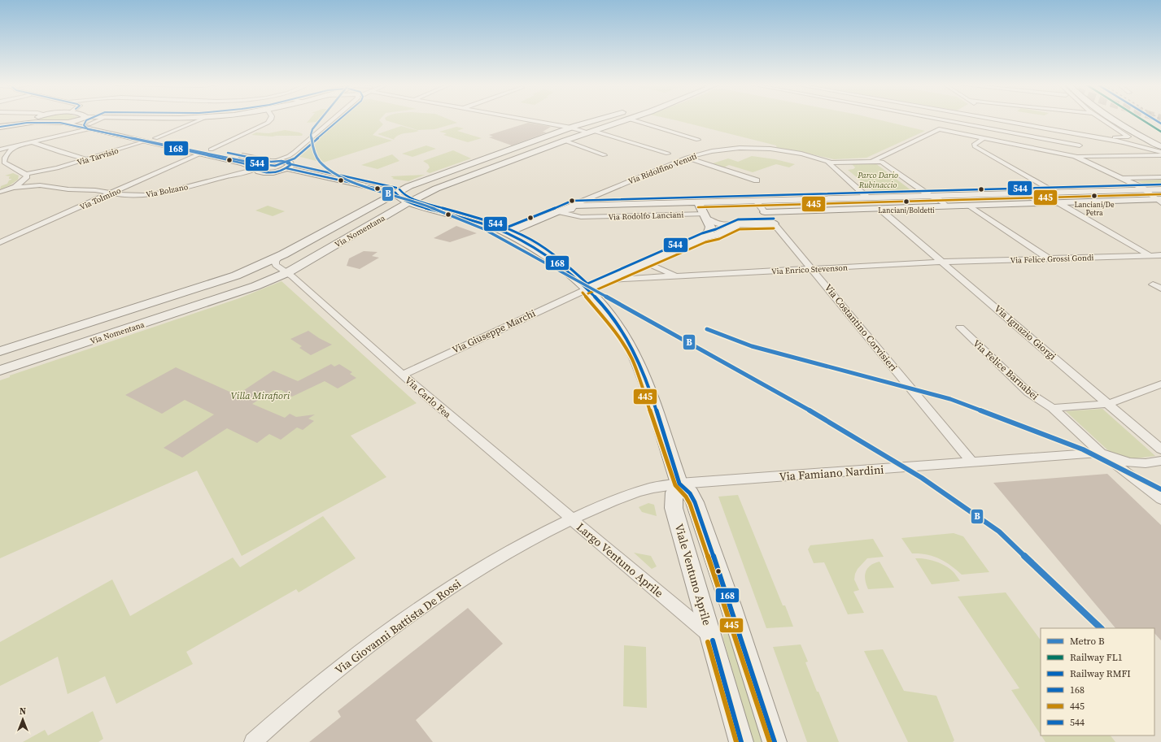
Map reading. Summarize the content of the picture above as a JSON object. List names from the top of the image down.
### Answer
{
  "streets": {
    "street": [
      "Via Tarvisio",
      "Via Ridolfino Venuti",
      "Via Bolzano",
      "Via Tolmino",
      "Via Rodolfo Lanciani",
      "Via Nomentana",
      "Via Felice Grossi Gondi",
      "Via Enrico Stevenson",
      "Via Costantino Corvisieri",
      "Via Giuseppe Marchi",
      "Via Ignazio Giorgi",
      "Via Felice Barnabei",
      "Via Carlo Fea",
      "Via Famiano Nardini",
      "Largo Ventuno Aprile",
      "Viale Ventuno Aprile",
      "Via Giovanni Battista De Rossi"
    ]
  },
  "crossings": [
    ["Via Ridolfino Venuti", "Via Rodolfo Lanciani"],
    ["Via Bolzano", "Via Tolmino"],
    ["Via Nomentana", "Via Carlo Fea"],
    ["Via Felice Grossi Gondi", "Via Enrico Stevenson"],
    ["Via Felice Grossi Gondi", "Via Ignazio Giorgi"],
    ["Via Enrico Stevenson", "Via Costantino Corvisieri"],
    ["Via Enrico Stevenson", "Via Ignazio Giorgi"],
    ["Via Costantino Corvisieri", "Via Famiano Nardini"],
    ["Via Giuseppe Marchi", "Via Carlo Fea"],
    ["Via Felice Barnabei", "Via Famiano Nardini"],
    ["Via Carlo Fea", "Largo Ventuno Aprile"],
    ["Via Carlo Fea", "Via Giovanni Battista De Rossi"],
    ["Via Famiano Nardini", "Largo Ventuno Aprile"],
    ["Via Famiano Nardini", "Viale Ventuno Aprile"],
    ["Largo Ventuno Aprile", "Viale Ventuno Aprile"],
    ["Largo Ventuno Aprile", "Via Giovanni Battista De Rossi"]
  ],
  "parks": ["Parco Dario Rubinaccio", "Villa Mirafiori"],
  "places": ["Lanciani/De Petra", "Lanciani/Boldetti"],
  "lines": [
    "metro line B",
    "rail line FL1",
    "rail line RMFI",
    "transit line 544",
    "transit line 168",
    "transit line 445"
  ],
  "legend": [
    "Metro B",
    "Railway FL1",
    "Railway RMFI",
    "168",
    "445",
    "544"
  ],
  "north": "top"
}
